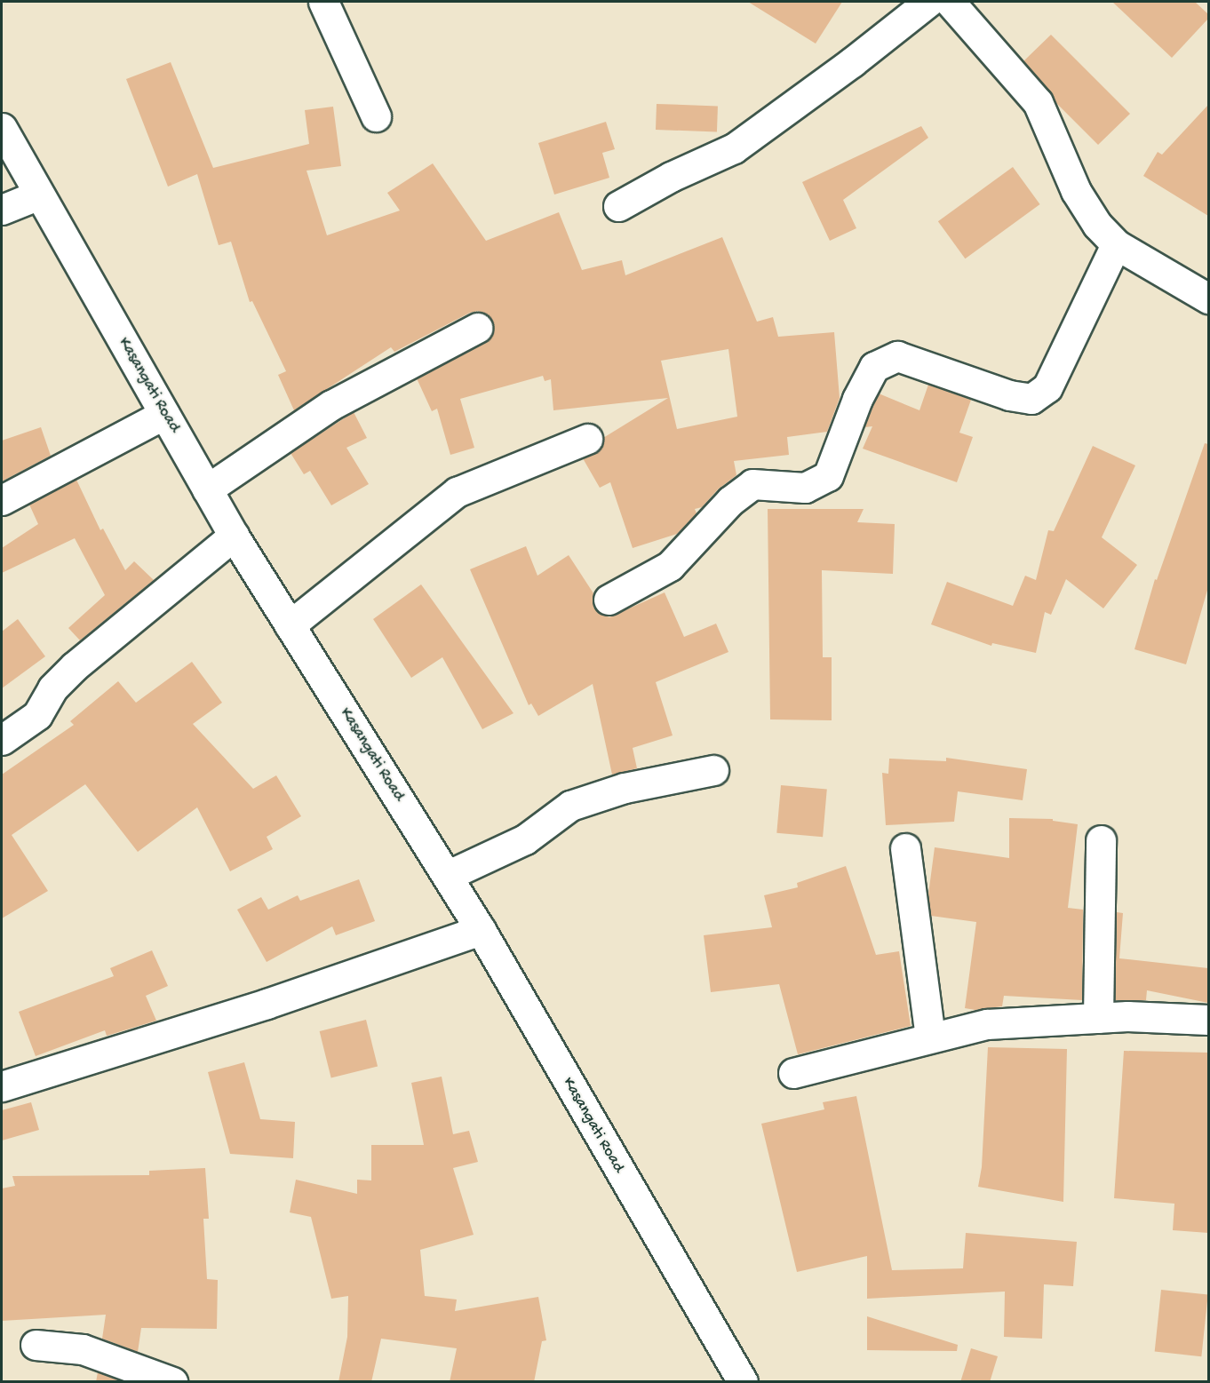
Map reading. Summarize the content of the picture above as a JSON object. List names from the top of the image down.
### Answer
{
  "streets": {
    "street": ["Kasangati Road"]
  }
}
